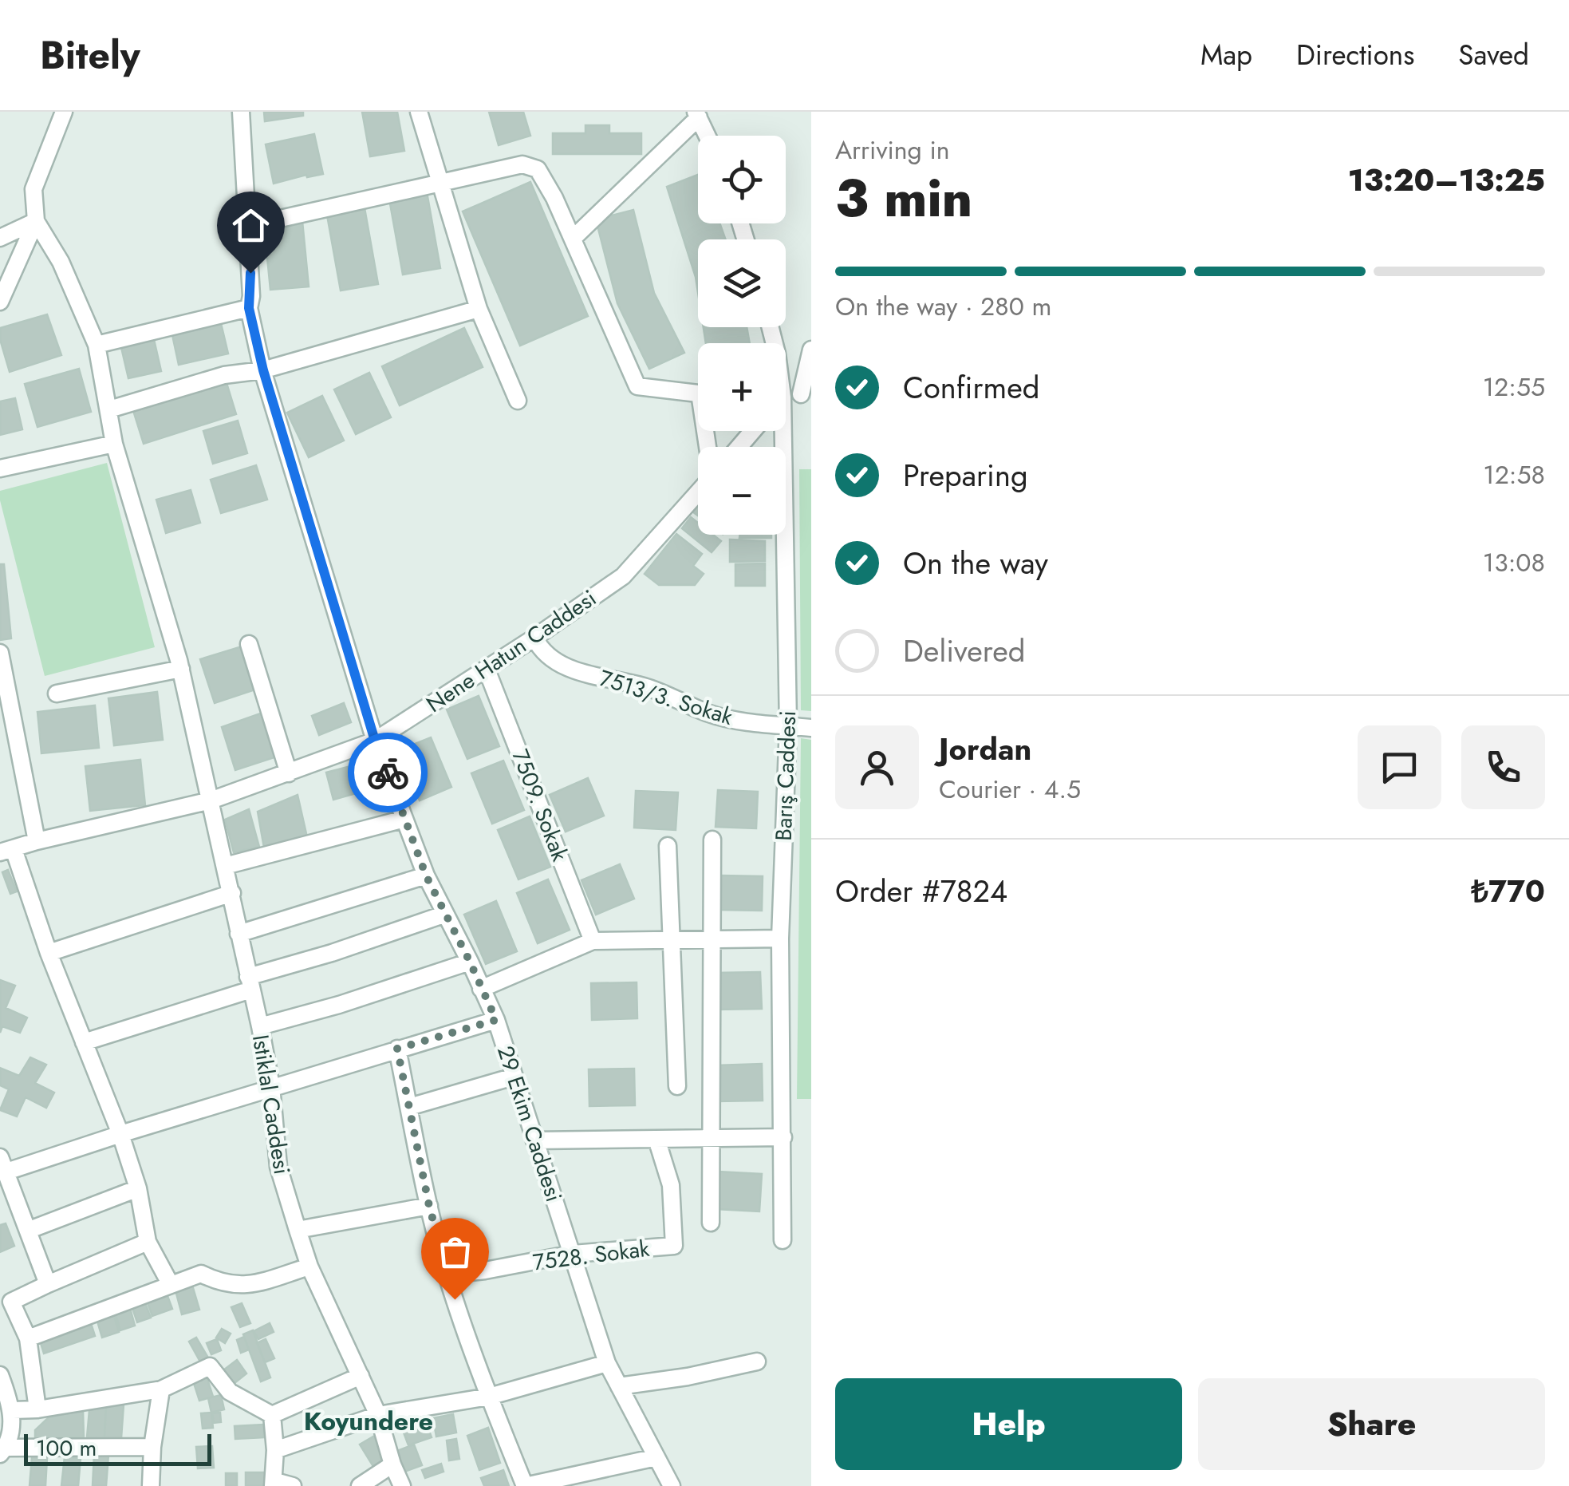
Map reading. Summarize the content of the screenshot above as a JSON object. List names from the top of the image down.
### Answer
{
  "streets": {
    "street": [
      "Nene Hatun Caddesi",
      "7513/3. Sokak",
      "Barış Caddesi",
      "7509. Sokak",
      "Istiklal Caddesi",
      "29 Ekim Caddesi",
      "7528. Sokak"
    ]
  },
  "crossings": [
    ["Nene Hatun Caddesi", "7513/3. Sokak"],
    ["Nene Hatun Caddesi", "7509. Sokak"],
    ["Nene Hatun Caddesi", "Istiklal Caddesi"],
    ["Nene Hatun Caddesi", "29 Ekim Caddesi"],
    ["7513/3. Sokak", "Barış Caddesi"],
    ["29 Ekim Caddesi", "7528. Sokak"]
  ],
  "districts": ["Koyundere"],
  "scale_bar": "100 m",
  "page": {
    "header": "Bitely",
    "nav": ["Map", "Directions", "Saved"],
    "heading": ["3 min", "Arriving in", "13:20–13:25"],
    "panel": [
      "Jordan",
      "Courier · 4.5",
      "Order #7824",
      "₺770"
    ],
    "map_buttons": ["+", "−"],
    "bar": "On the way · 280 m",
    "list": [
      ["Confirmed", "12:55"],
      ["Preparing", "12:58"],
      ["On the way", "13:08"],
      "Delivered"
    ],
    "buttons": ["Help", "Share"],
    "scale": "100 m"
  }
}
